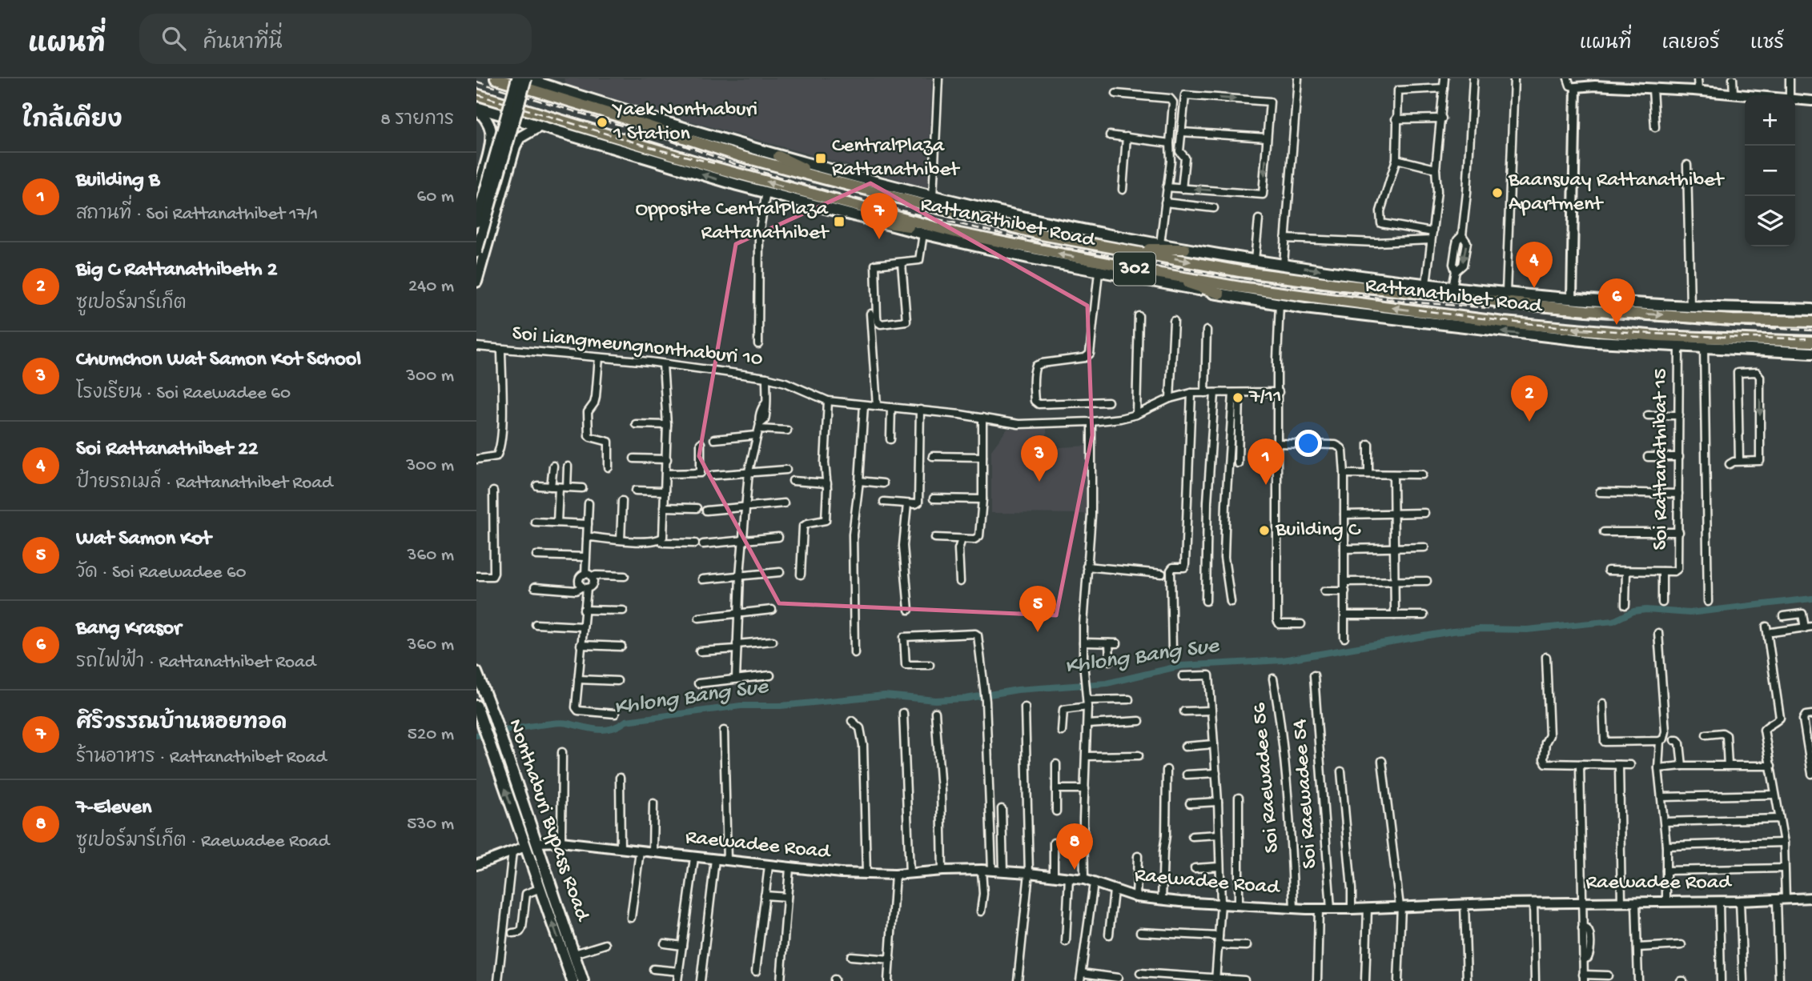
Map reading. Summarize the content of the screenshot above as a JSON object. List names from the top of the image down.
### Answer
{
  "streets": {
    "main road": ["Rattanathibet Road", "302", "Nonthaburi Bypass Road"],
    "street": [
      "Soi Liangmeungnonthaburi 10",
      "Soi Rattanathibat 15",
      "Soi Raewadee 56",
      "Soi Raewadee 54",
      "Raewadee Road"
    ]
  },
  "crossings": [
    ["Rattanathibet Road", "Soi Rattanathibat 15"],
    ["Soi Raewadee 56", "Raewadee Road"],
    ["Soi Raewadee 54", "Raewadee Road"],
    ["Nonthaburi Bypass Road", "Raewadee Road"]
  ],
  "water": ["Khlong Bang Sue"],
  "places": {
    "other": [
      "Yaek Nonthaburi 1 Station",
      "Baansuay Rattanathibet Apartment",
      "7/11",
      "Building C"
    ],
    "transit": ["CentralPlaza Rattanathibet", "Opposite CentralPlaza Rattanathibet"]
  },
  "page": {
    "header": "แผนที่",
    "search": "ค้นหาที่นี่",
    "nav": ["แผนที่", "เลเยอร์", "แชร์"],
    "heading": ["ใกล้เคียง", "8 รายการ"],
    "map_buttons": ["+", "−"],
    "list": [
      {
        "mark": "1",
        "name": "Building B",
        "note": "สถานที่ · Soi Rattanathibet 17/1",
        "value": "60 m"
      },
      {
        "mark": "2",
        "name": "Big C Rattanathibeth 2",
        "note": "ซูเปอร์มาร์เก็ต",
        "value": "240 m"
      },
      {
        "mark": "3",
        "name": "Chumchon Wat Samon Kot School",
        "note": "โรงเรียน · Soi Raewadee 60",
        "value": "300 m"
      },
      {
        "mark": "4",
        "name": "Soi Rattanathibet 22",
        "note": "ป้ายรถเมล์ · Rattanathibet Road",
        "value": "300 m"
      },
      {
        "mark": "5",
        "name": "Wat Samon Kot",
        "note": "วัด · Soi Raewadee 60",
        "value": "360 m"
      },
      {
        "mark": "6",
        "name": "Bang Krasor",
        "note": "รถไฟฟ้า · Rattanathibet Road",
        "value": "360 m"
      },
      {
        "mark": "7",
        "name": "ศิริวรรณบ้านหอยทอด",
        "note": "ร้านอาหาร · Rattanathibet Road",
        "value": "520 m"
      },
      {
        "mark": "8",
        "name": "7-Eleven",
        "note": "ซูเปอร์มาร์เก็ต · Raewadee Road",
        "value": "530 m"
      }
    ],
    "pins": [
      "7",
      "4",
      "6",
      "2",
      "3",
      "1",
      "5",
      "8"
    ]
  }
}
